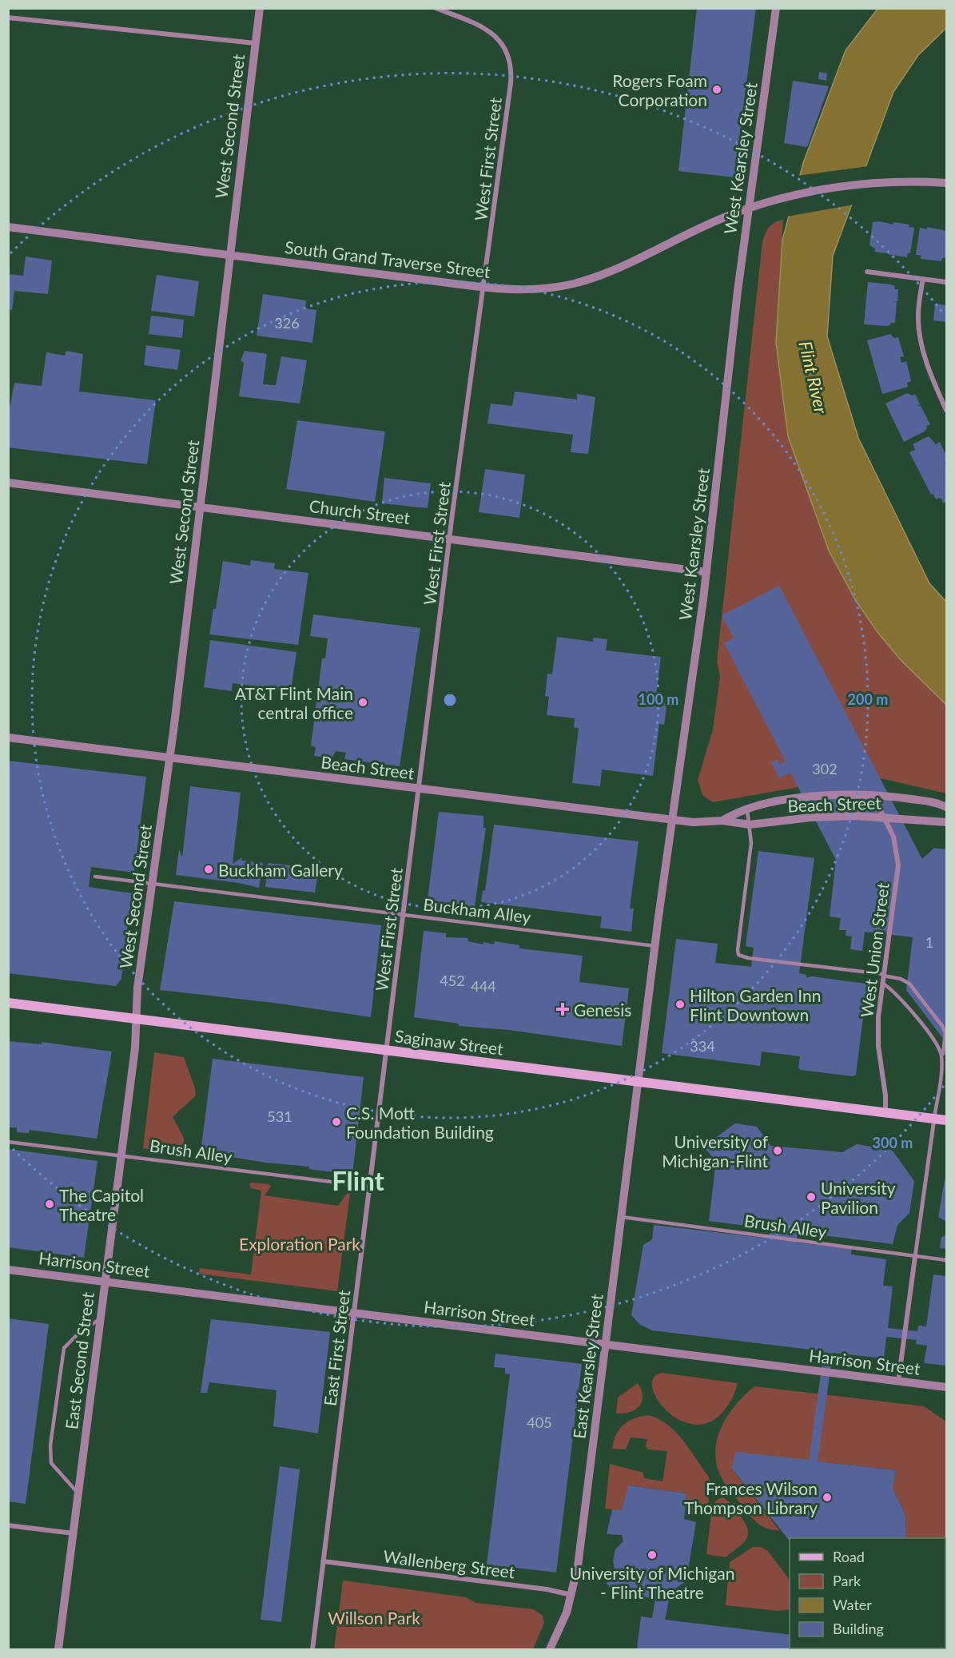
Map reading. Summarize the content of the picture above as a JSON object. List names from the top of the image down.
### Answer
{
  "streets": {
    "main road": ["Saginaw Street"],
    "street": [
      "West Second Street",
      "West Kearsley Street",
      "West First Street",
      "South Grand Traverse Street",
      "Church Street",
      "Beach Street",
      "West Union Street",
      "Harrison Street",
      "East First Street",
      "East Second Street",
      "East Kearsley Street",
      "Wallenberg Street"
    ],
    "lane": ["Buckham Alley", "Brush Alley"]
  },
  "crossings": [
    ["West Second Street", "South Grand Traverse Street"],
    ["West Second Street", "Church Street"],
    ["West Second Street", "Beach Street"],
    ["West Second Street", "Buckham Alley"],
    ["West Second Street", "Saginaw Street"],
    ["West Second Street", "East Second Street"],
    ["West Kearsley Street", "South Grand Traverse Street"],
    ["West Kearsley Street", "Church Street"],
    ["West Kearsley Street", "Beach Street"],
    ["West Kearsley Street", "Buckham Alley"],
    ["West Kearsley Street", "Saginaw Street"],
    ["West Kearsley Street", "East Kearsley Street"],
    ["West First Street", "South Grand Traverse Street"],
    ["West First Street", "Church Street"],
    ["West First Street", "Beach Street"],
    ["West First Street", "Buckham Alley"],
    ["West First Street", "Saginaw Street"],
    ["West First Street", "East First Street"],
    ["Beach Street", "West Union Street"],
    ["West Union Street", "Saginaw Street"],
    ["Saginaw Street", "East First Street"],
    ["Saginaw Street", "East Second Street"],
    ["Saginaw Street", "East Kearsley Street"],
    ["Brush Alley", "East First Street"],
    ["Brush Alley", "East Second Street"],
    ["Brush Alley", "East Kearsley Street"],
    ["Harrison Street", "East First Street"],
    ["Harrison Street", "East Second Street"],
    ["Harrison Street", "East Kearsley Street"],
    ["East First Street", "Wallenberg Street"],
    ["East Kearsley Street", "Wallenberg Street"]
  ],
  "districts": ["Flint"],
  "water": ["Flint River"],
  "parks": ["Exploration Park", "Willson Park"],
  "places": {
    "other": [
      "Rogers Foam Corporation",
      "AT&T Flint Main central office",
      "Buckham Gallery",
      "Hilton Garden Inn Flint Downtown",
      "C.S. Mott Foundation Building",
      "University of Michigan-Flint",
      "University Pavilion",
      "The Capitol Theatre",
      "Frances Wilson Thompson Library",
      "University of Michigan - Flint Theatre"
    ],
    "health": ["Genesis"]
  },
  "house_numbers": [
    "326",
    "302",
    "1",
    "452",
    "444",
    "334",
    "531",
    "405"
  ],
  "legend": [
    "Road",
    "Park",
    "Water",
    "Building"
  ],
  "rings": ["100 m", "200 m", "300 m"]
}
